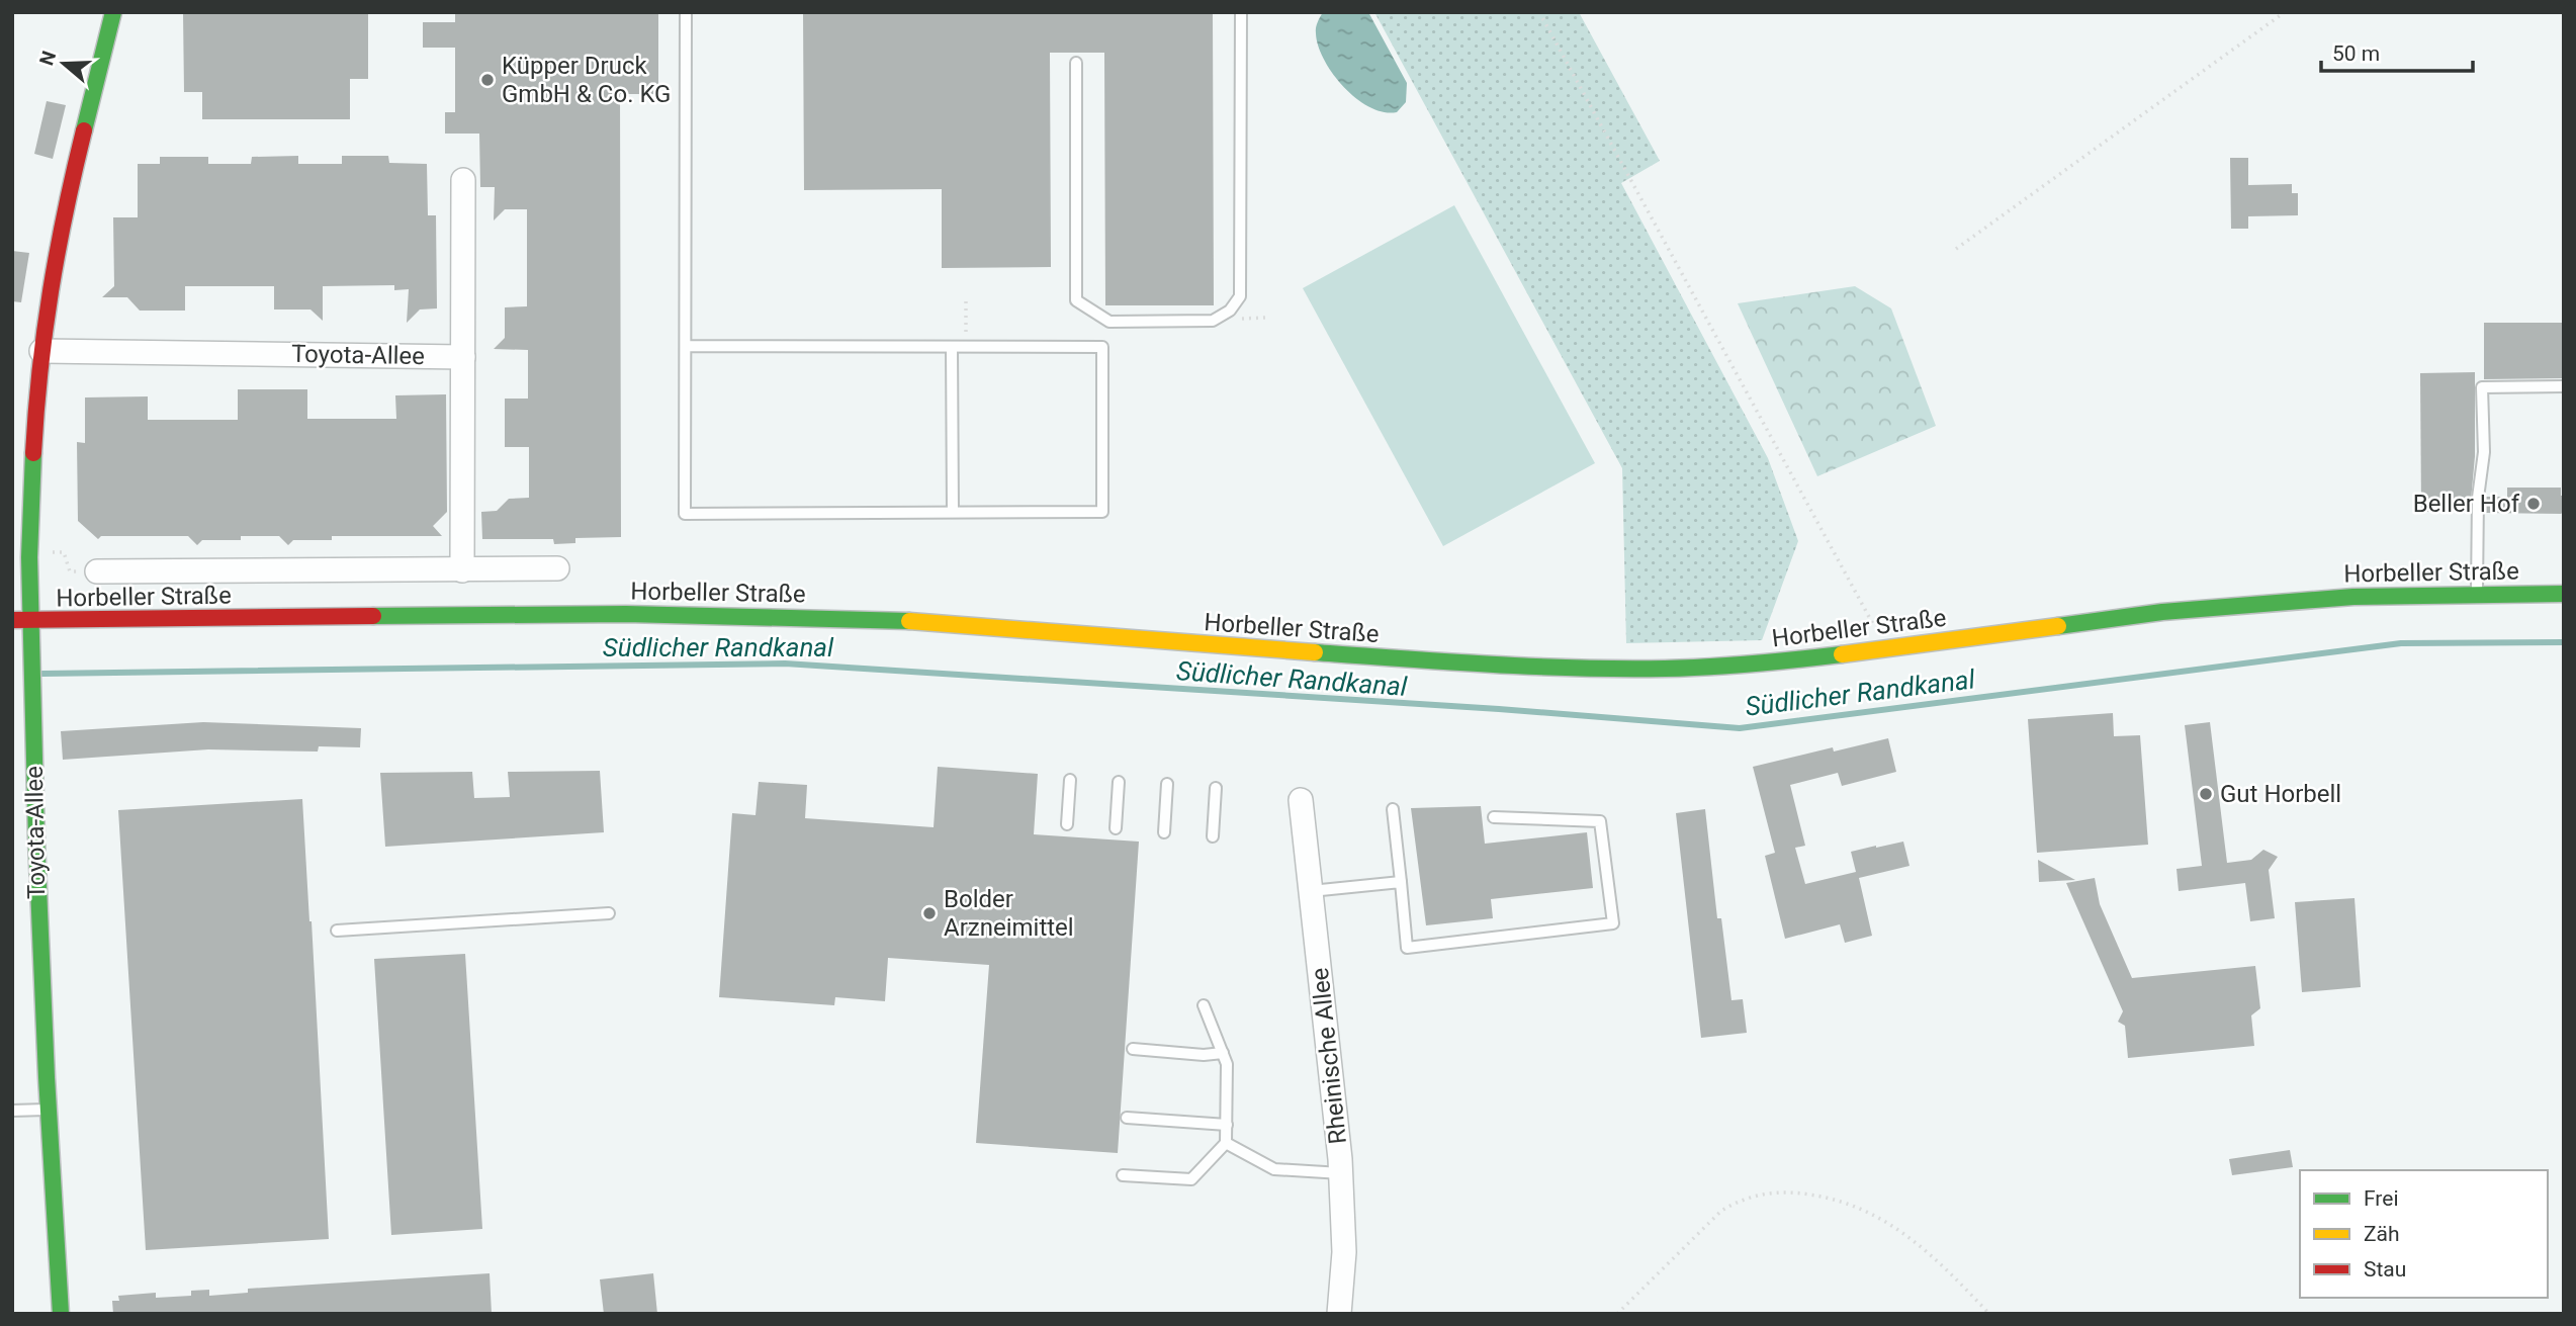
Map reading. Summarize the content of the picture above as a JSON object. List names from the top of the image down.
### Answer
{
  "streets": {
    "main road": ["Toyota-Allee", "Horbeller Straße"],
    "street": ["Rheinische Allee"]
  },
  "crossings": [
    ["Toyota-Allee", "Horbeller Straße"]
  ],
  "water": ["Südlicher Randkanal"],
  "places": [
    "Küpper Druck GmbH & Co. KG",
    "Beller Hof",
    "Gut Horbell",
    "Bolder Arzneimittel"
  ],
  "legend": ["Frei", "Zäh", "Stau"],
  "scale_bar": "50 m",
  "north": "left"
}
